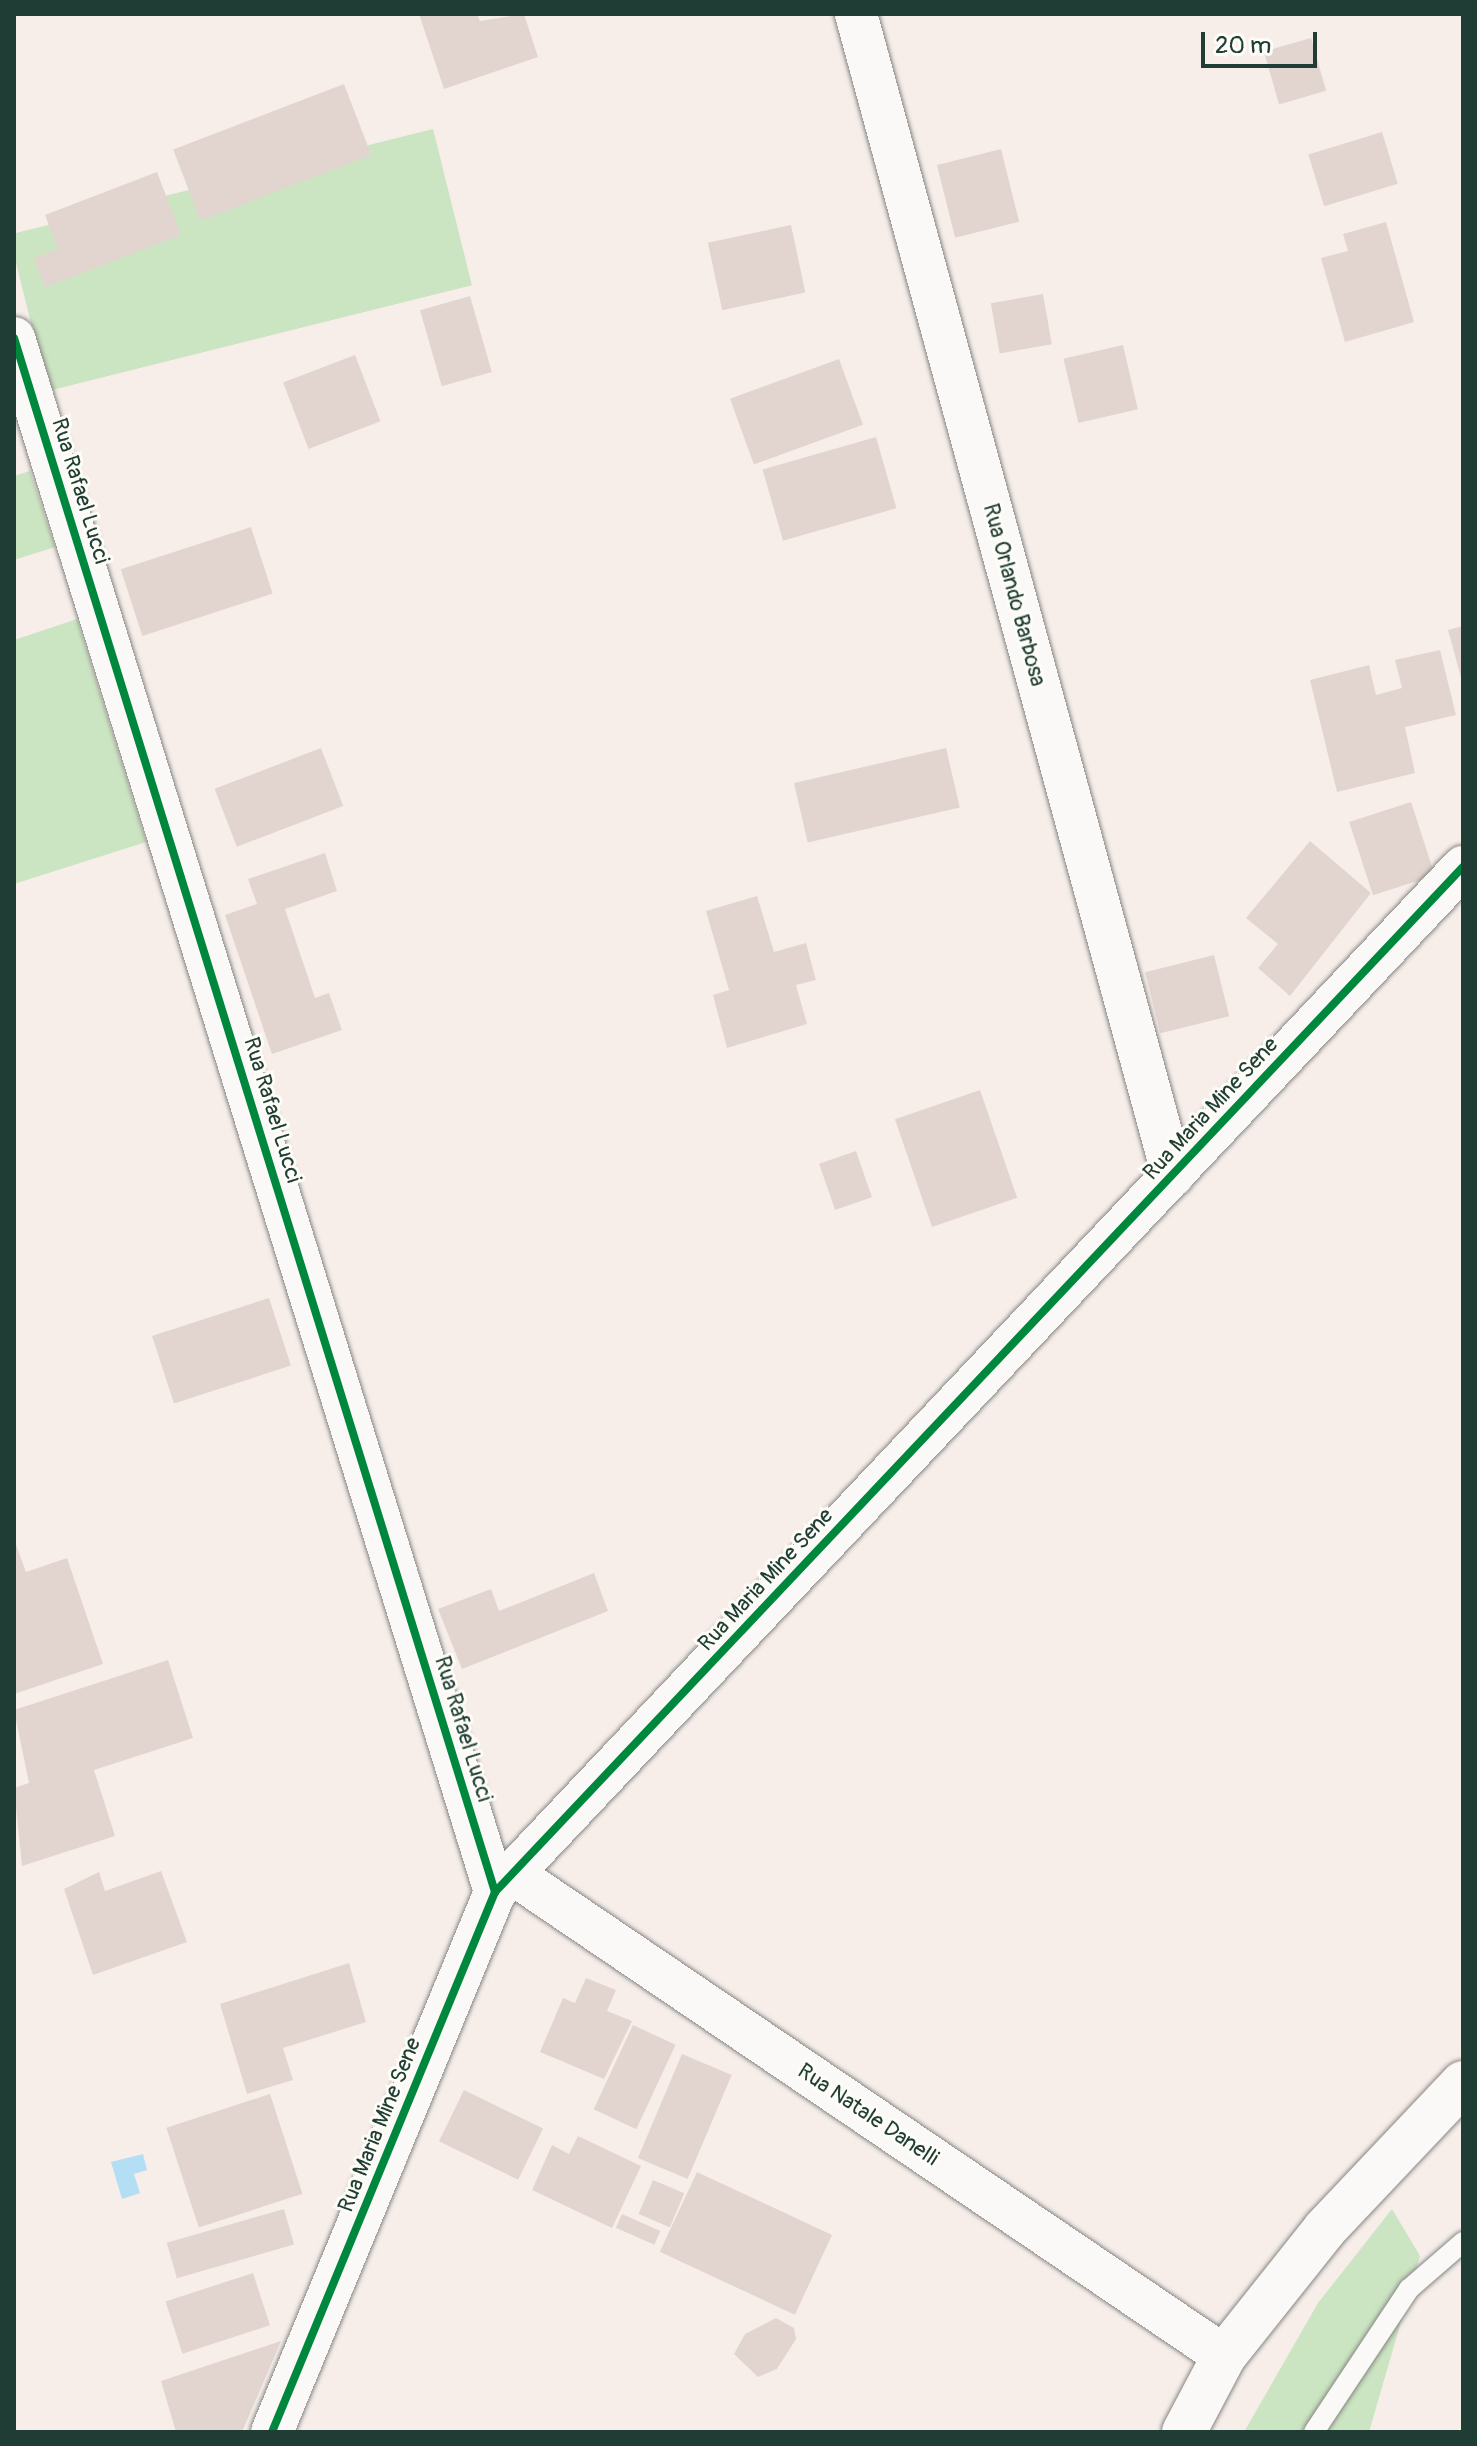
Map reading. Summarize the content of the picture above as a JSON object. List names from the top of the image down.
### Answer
{
  "streets": {
    "street": [
      "Rua Rafael Lucci",
      "Rua Orlando Barbosa",
      "Rua Maria Mine Sene",
      "Rua Natale Danelli"
    ]
  },
  "crossings": [
    ["Rua Rafael Lucci", "Rua Maria Mine Sene"],
    ["Rua Rafael Lucci", "Rua Natale Danelli"],
    ["Rua Orlando Barbosa", "Rua Maria Mine Sene"],
    ["Rua Maria Mine Sene", "Rua Natale Danelli"]
  ],
  "scale_bar": "20 m"
}
